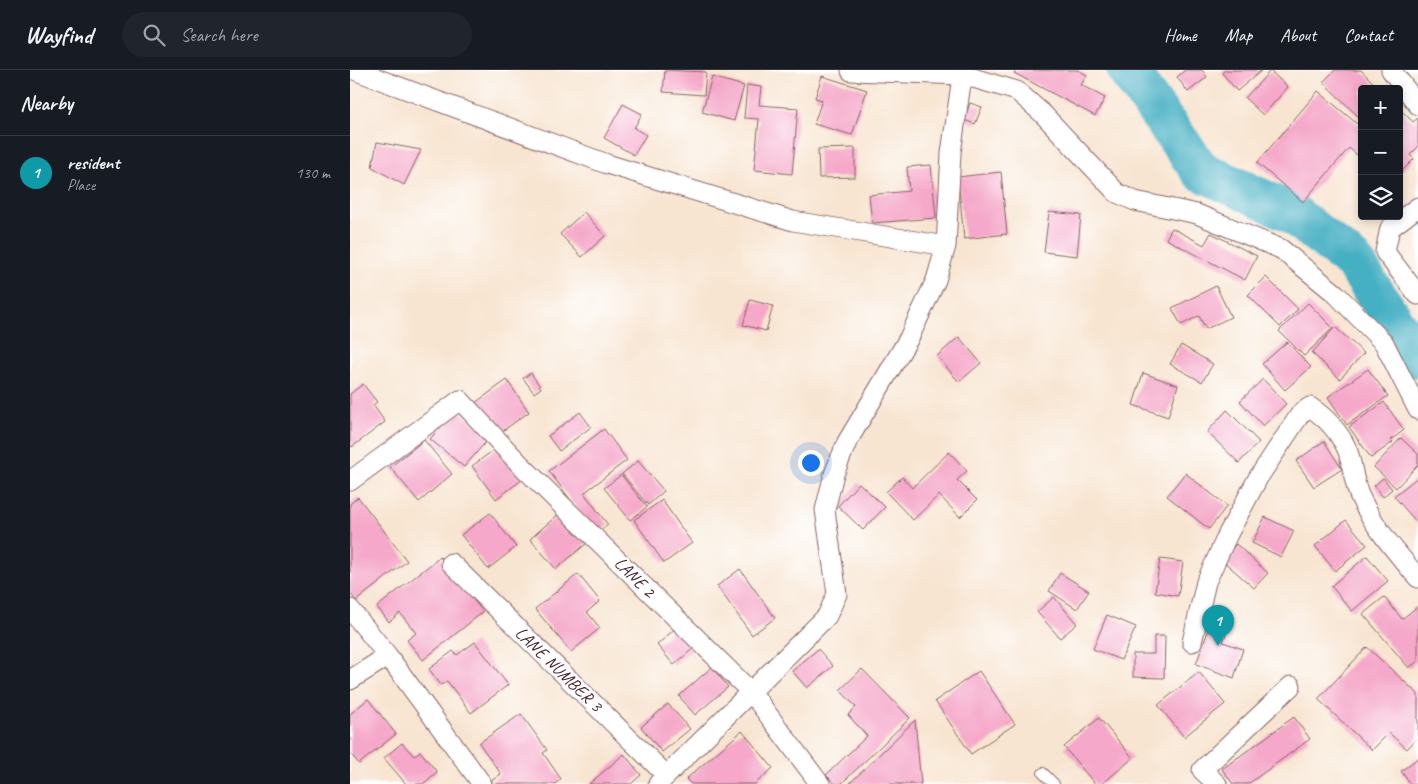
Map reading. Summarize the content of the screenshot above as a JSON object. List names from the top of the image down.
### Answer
{
  "streets": {
    "street": ["LANE 2", "LANE NUMBER 3"]
  },
  "page": {
    "header": "Wayfind",
    "search": "Search here",
    "nav": [
      "Home",
      "Map",
      "About",
      "Contact"
    ],
    "heading": "Nearby",
    "map_buttons": ["+", "−"],
    "list": [
      {
        "mark": "1",
        "name": "resident",
        "note": "Place",
        "value": "130 m"
      }
    ],
    "pins": "1"
  }
}
